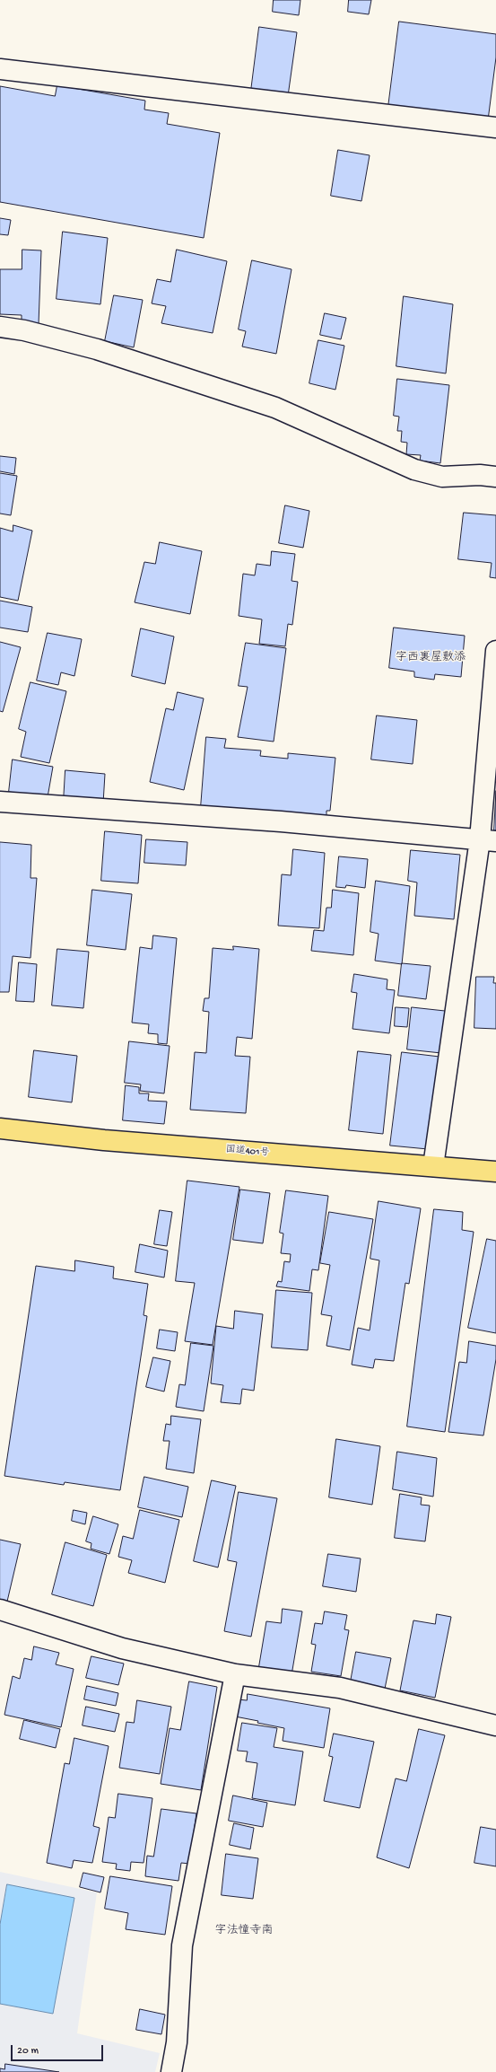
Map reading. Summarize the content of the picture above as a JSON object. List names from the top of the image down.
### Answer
{
  "streets": {
    "highway": ["国道401号"]
  },
  "districts": ["字西裏屋敷添", "字法憧寺南"],
  "scale_bar": "20 m"
}
